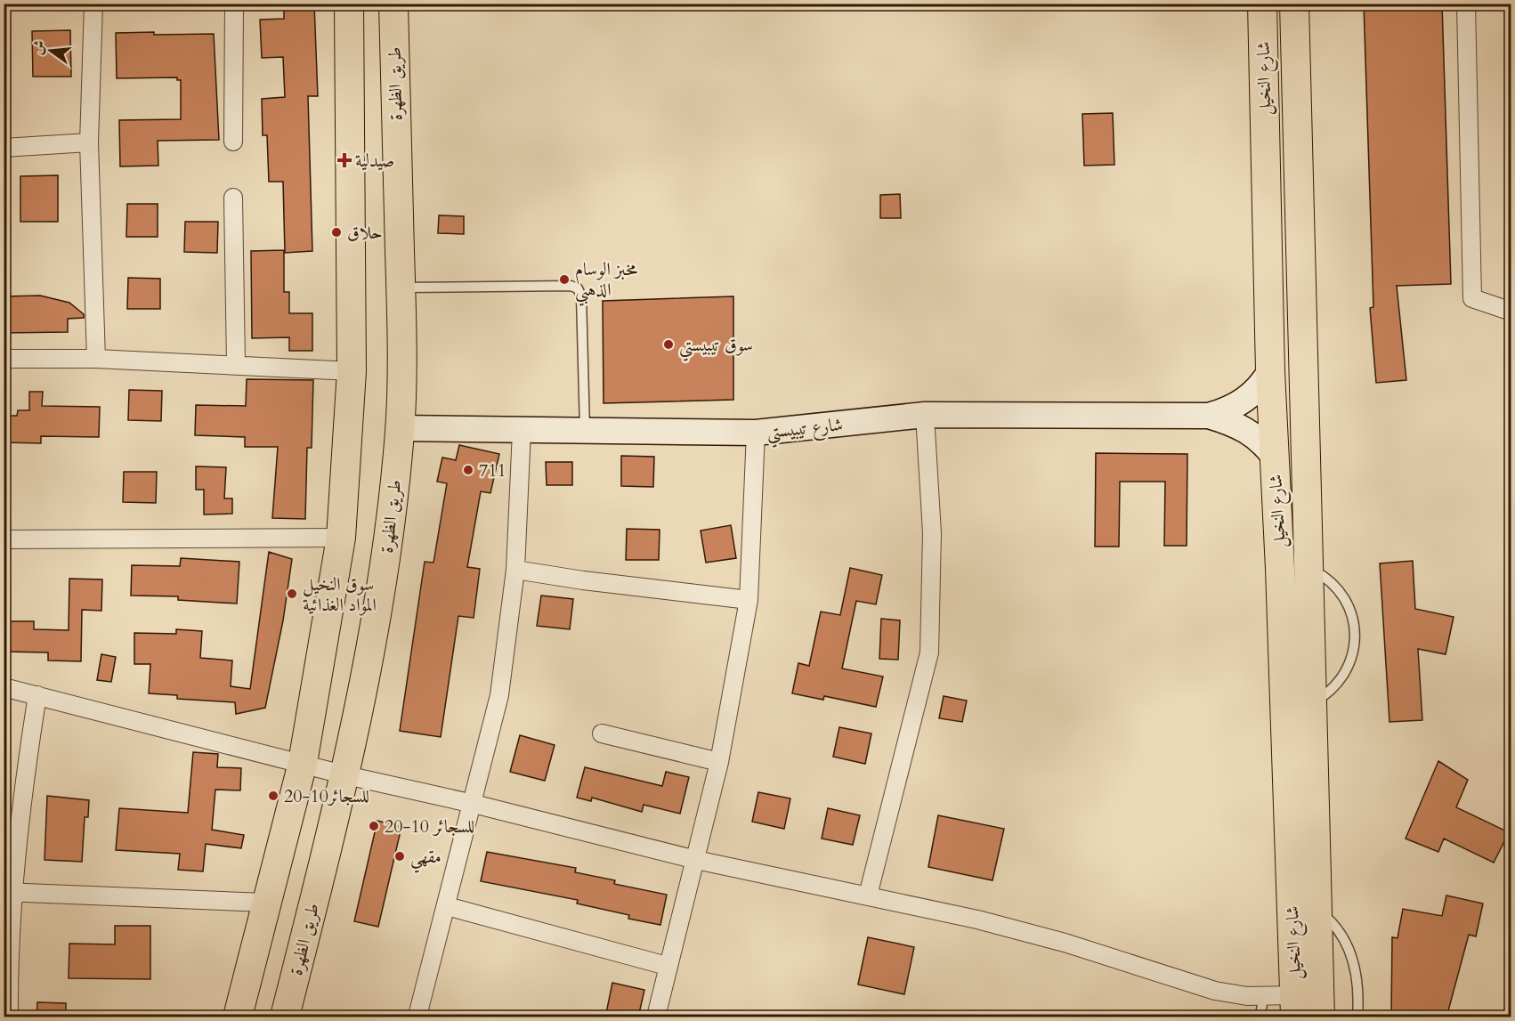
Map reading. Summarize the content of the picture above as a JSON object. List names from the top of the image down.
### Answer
{
  "streets": {
    "main road": ["شارع النخيل", "طريق الظهرة", "شارع تيبيستي"]
  },
  "crossings": [
    ["طريق الظهرة", "شارع تيبيستي"]
  ],
  "places": {
    "health": ["صيدلية"],
    "other": [
      "حلاق",
      "مخبز الوسام الذهبي",
      "سوق تيبيستي",
      "711",
      "سوق النخيل المواد الغذائية",
      "20-10للسجائر",
      "20-10 للسجائر",
      "مقهي"
    ]
  },
  "north": "left"
}
